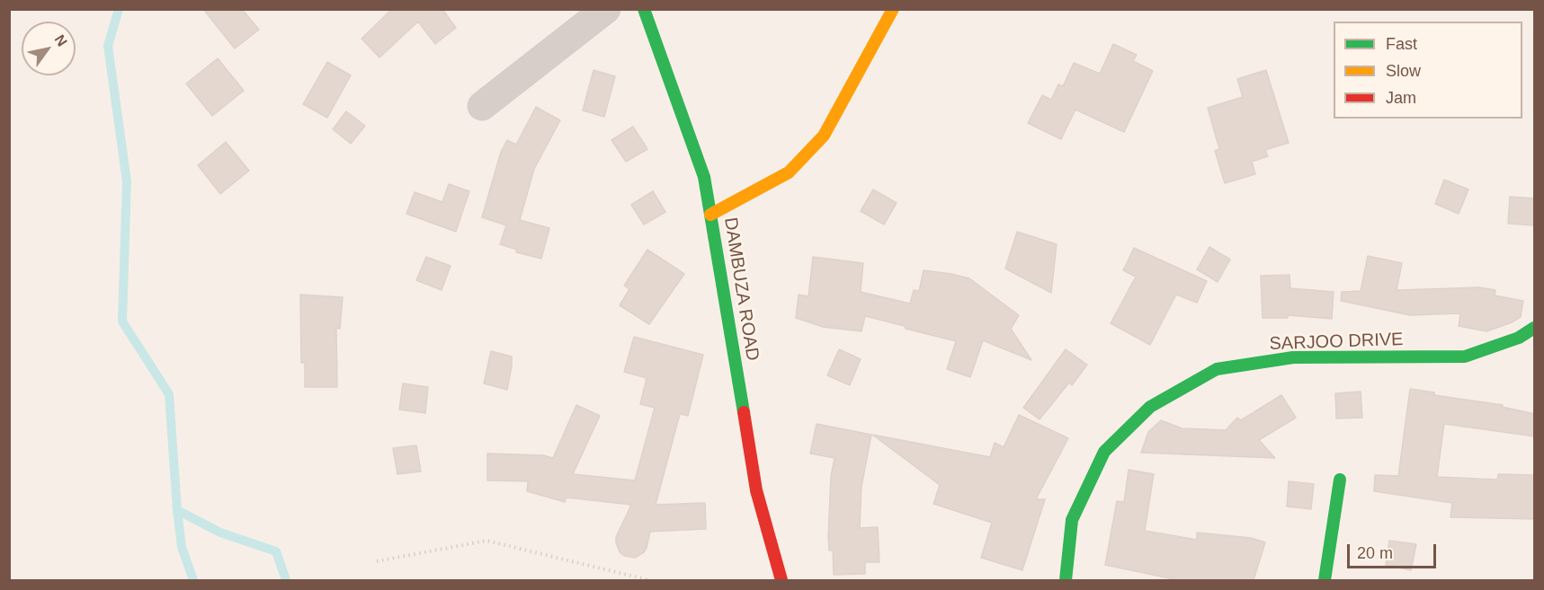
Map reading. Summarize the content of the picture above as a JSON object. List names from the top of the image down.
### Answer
{
  "streets": {
    "street": ["DAMBUZA ROAD", "SARJOO DRIVE"]
  },
  "legend": ["Fast", "Slow", "Jam"],
  "scale_bar": "20 m",
  "north": "top right"
}
